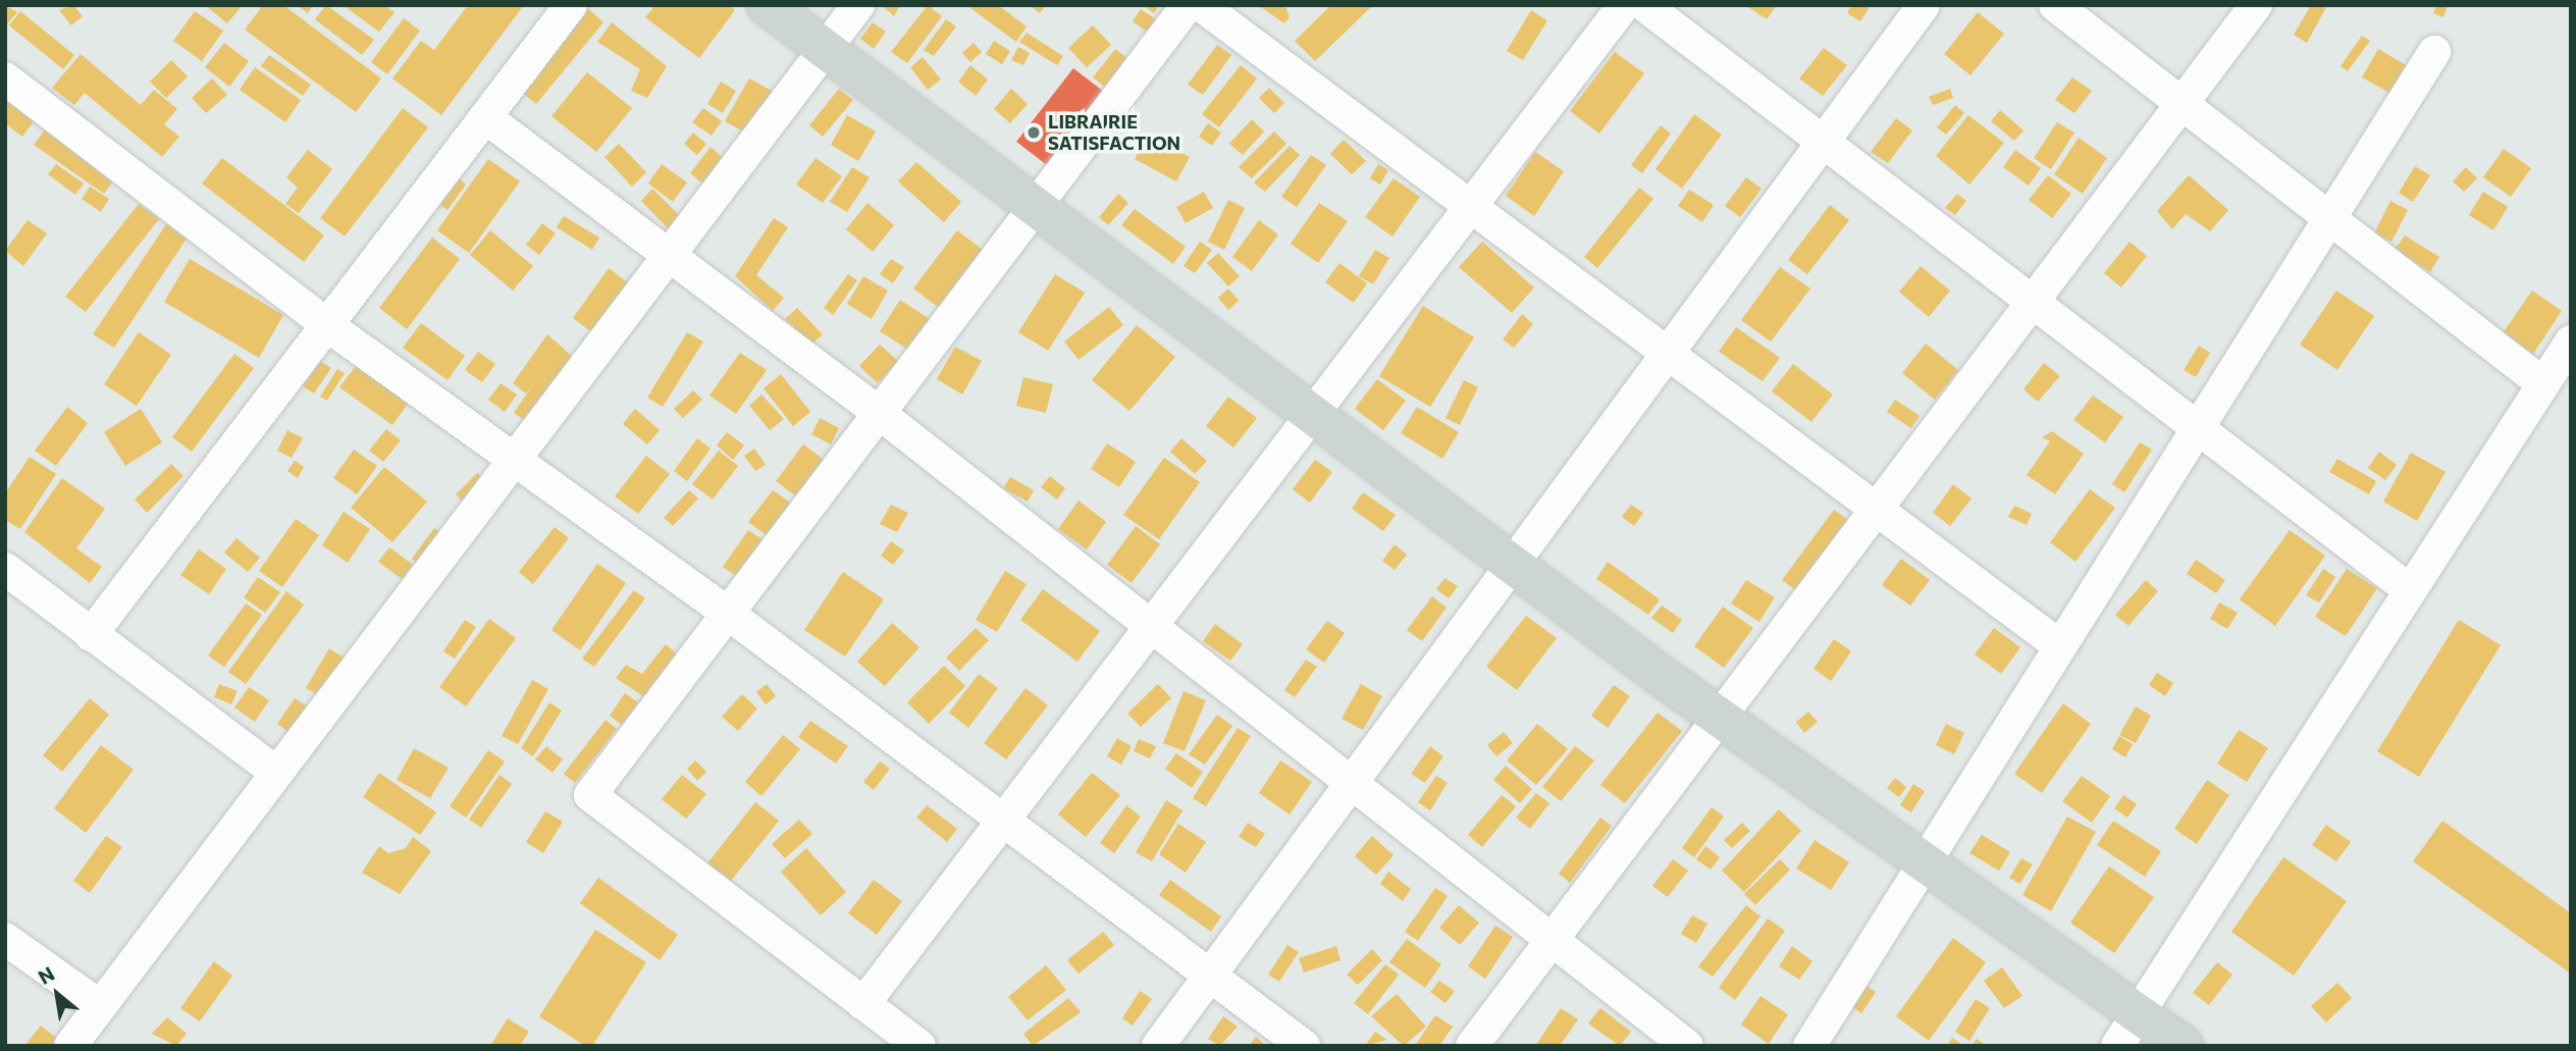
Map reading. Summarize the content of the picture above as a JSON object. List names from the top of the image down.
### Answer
{
  "places": ["LIBRAIRIE SATISFACTION"],
  "north": "top left"
}
